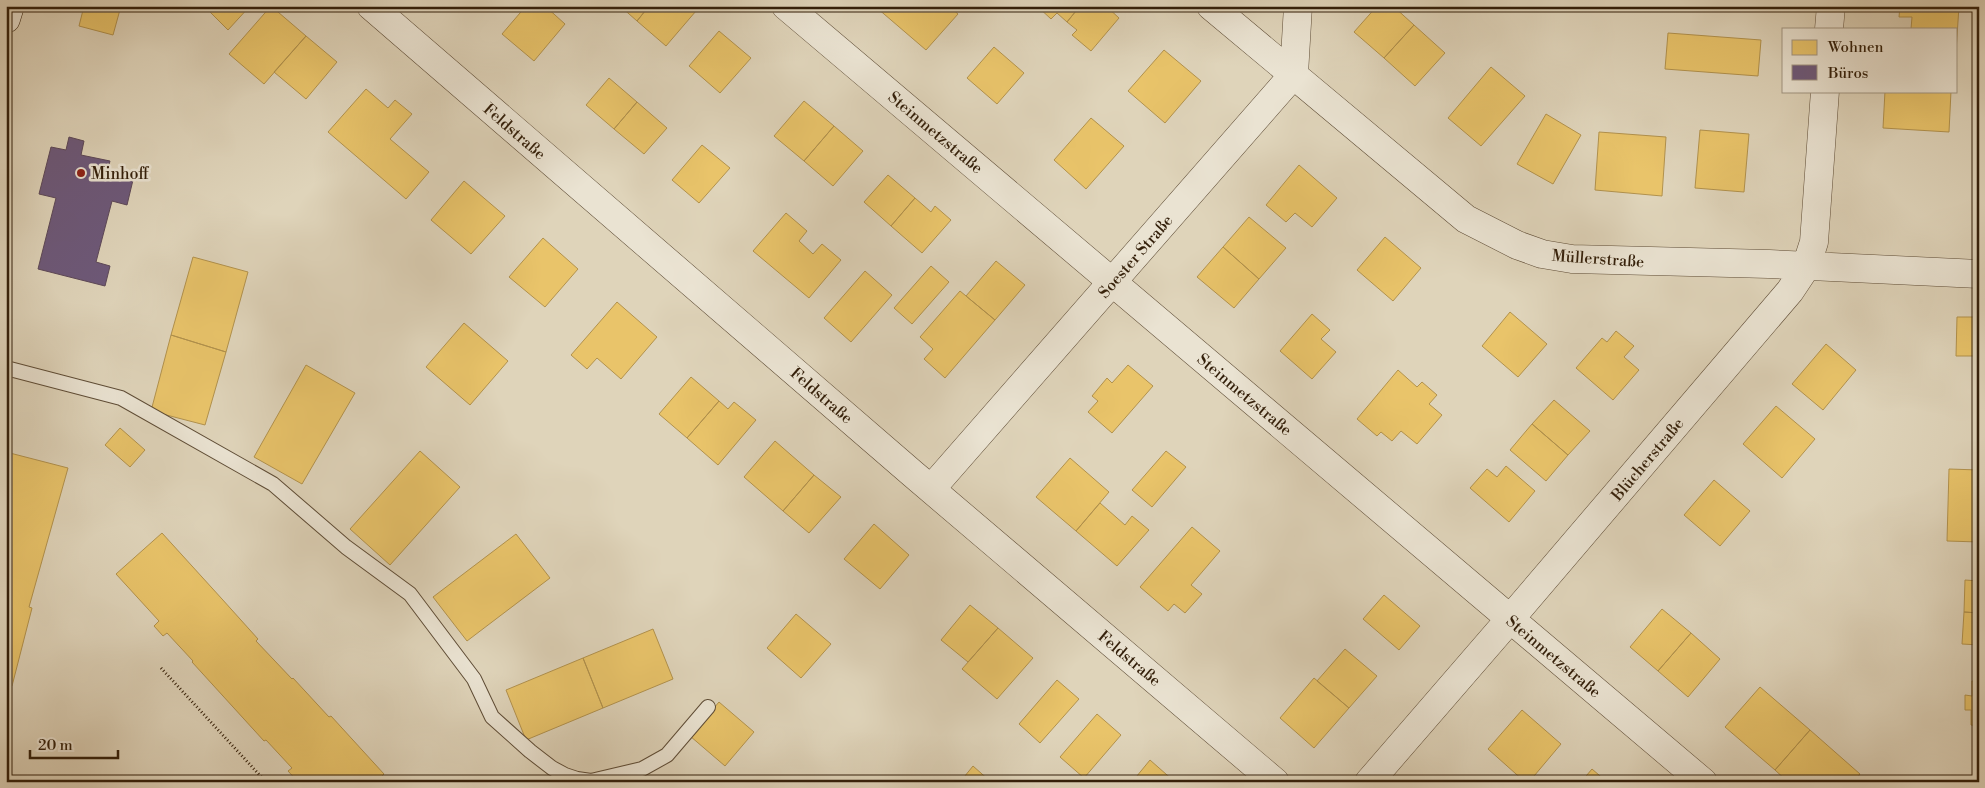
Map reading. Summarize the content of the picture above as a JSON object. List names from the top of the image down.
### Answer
{
  "streets": {
    "street": [
      "Feldstraße",
      "Steinmetzstraße",
      "Soester Straße",
      "Müllerstraße",
      "Blücherstraße"
    ]
  },
  "crossings": [
    ["Feldstraße", "Soester Straße"],
    ["Steinmetzstraße", "Soester Straße"],
    ["Steinmetzstraße", "Blücherstraße"],
    ["Soester Straße", "Müllerstraße"],
    ["Müllerstraße", "Blücherstraße"]
  ],
  "places": ["Minhoff"],
  "legend": ["Wohnen", "Büros"],
  "scale_bar": "20 m"
}
